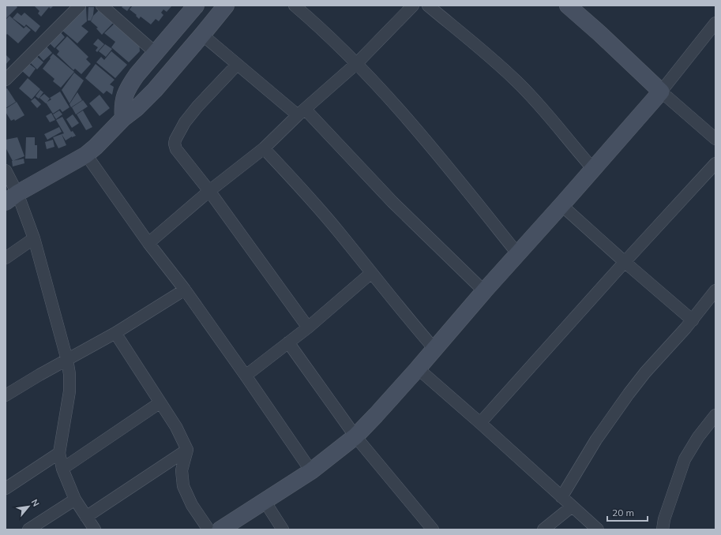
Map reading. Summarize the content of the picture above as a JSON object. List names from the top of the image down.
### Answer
{
  "scale_bar": "20 m",
  "north": "top right"
}
